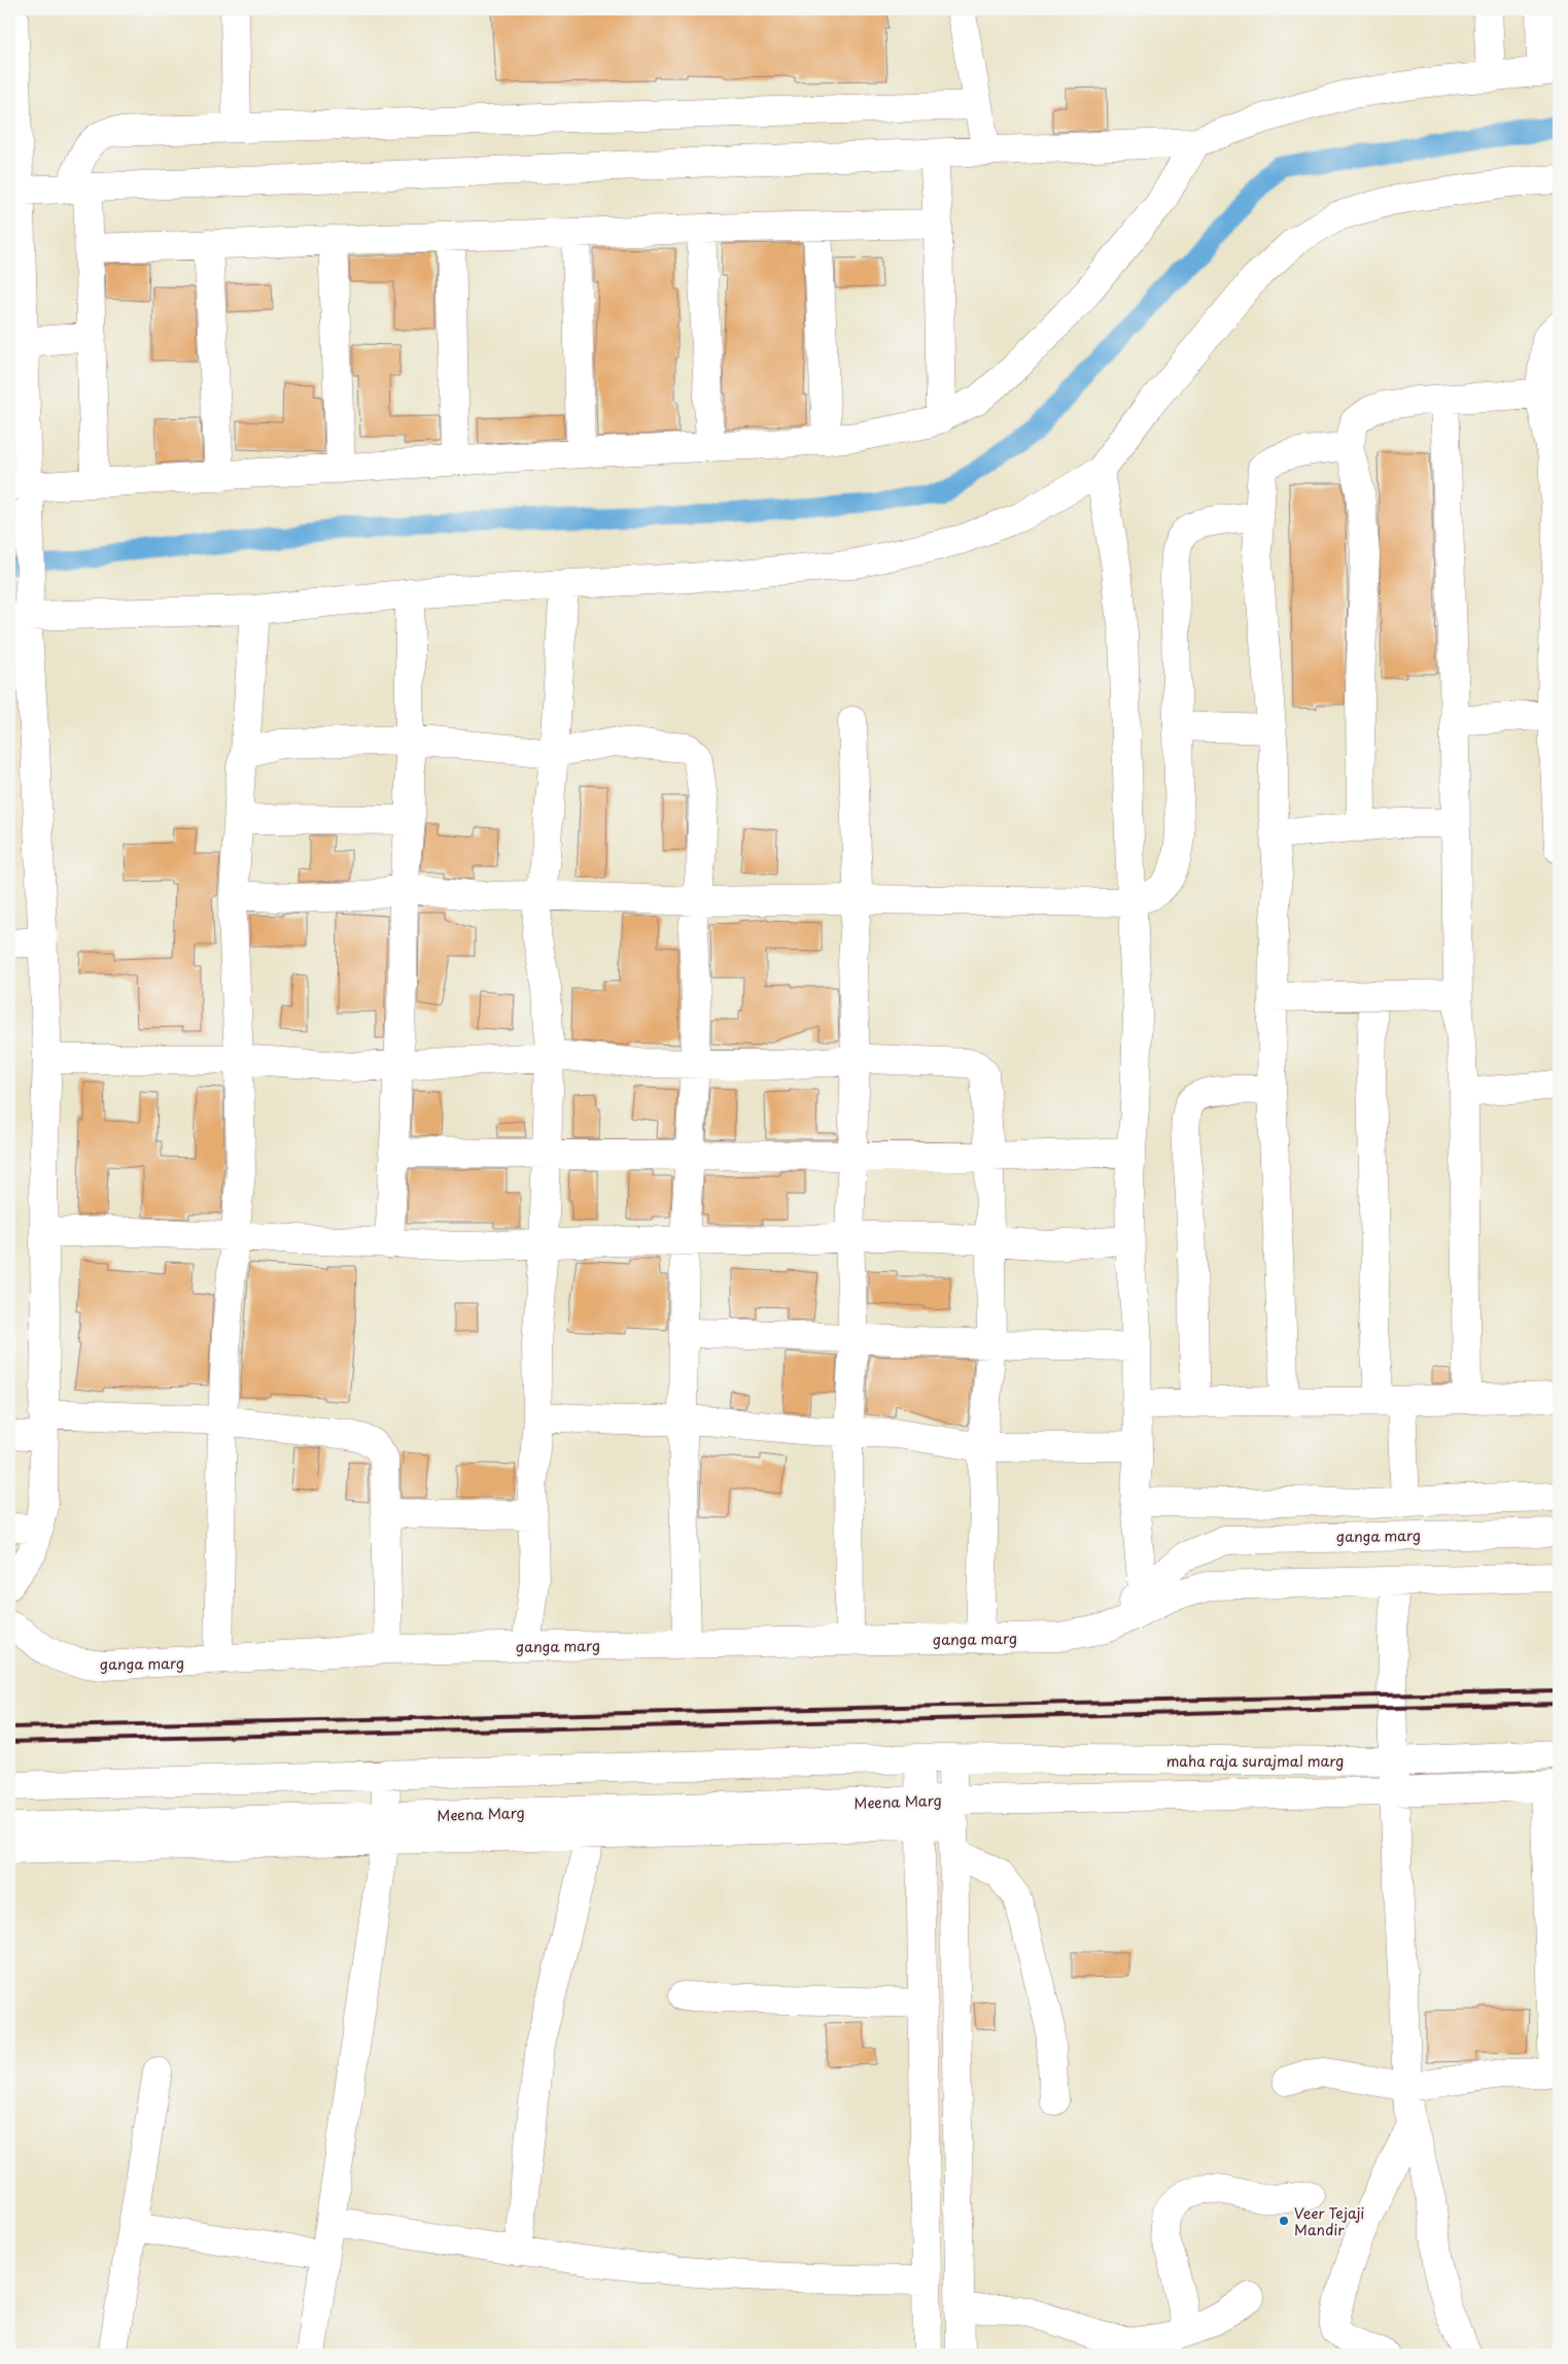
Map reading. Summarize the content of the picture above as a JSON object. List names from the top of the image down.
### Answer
{
  "streets": {
    "street": ["ganga marg", "maha raja surajmal marg", "Meena Marg"]
  },
  "places": ["Veer Tejaji Mandir"]
}
